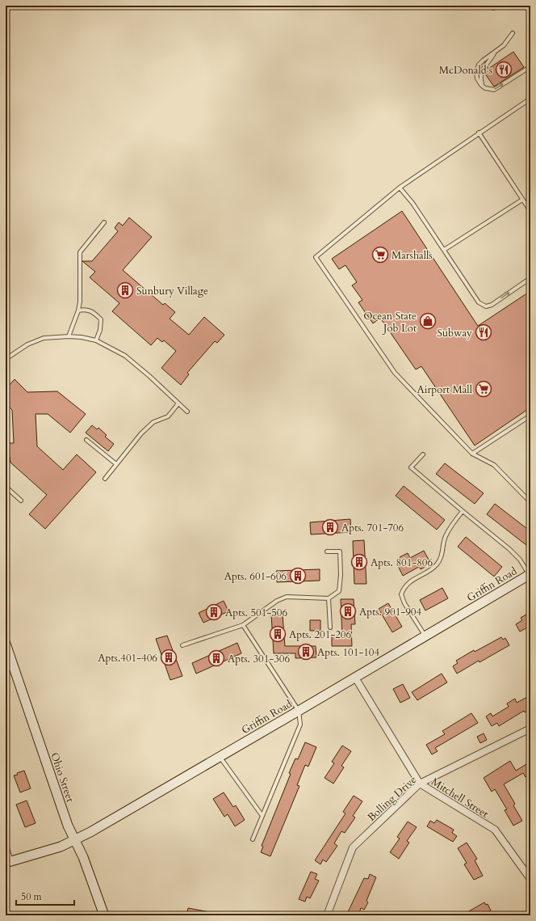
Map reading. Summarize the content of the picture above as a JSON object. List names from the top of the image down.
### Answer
{
  "streets": {
    "main road": ["Griffin Road", "Ohio Street"],
    "street": ["Mitchell Street", "Bolling Drive"]
  },
  "crossings": [
    ["Griffin Road", "Ohio Street"],
    ["Griffin Road", "Mitchell Street"],
    ["Mitchell Street", "Bolling Drive"]
  ],
  "places": {
    "restaurant": ["McDonald's", "Subway"],
    "supermarket": ["Marshalls", "Airport Mall"],
    "building": [
      "Sunbury Village",
      "Apts. 701-706",
      "Apts. 801-806",
      "Apts. 601-606",
      "Apts. 901-904",
      "Apts. 501-506",
      "Apts. 201-206",
      "Apts. 101-104",
      "Apts.401-406",
      "Apts. 301-306"
    ],
    "shop": ["Ocean State Job Lot"]
  },
  "scale_bar": "50 m"
}
